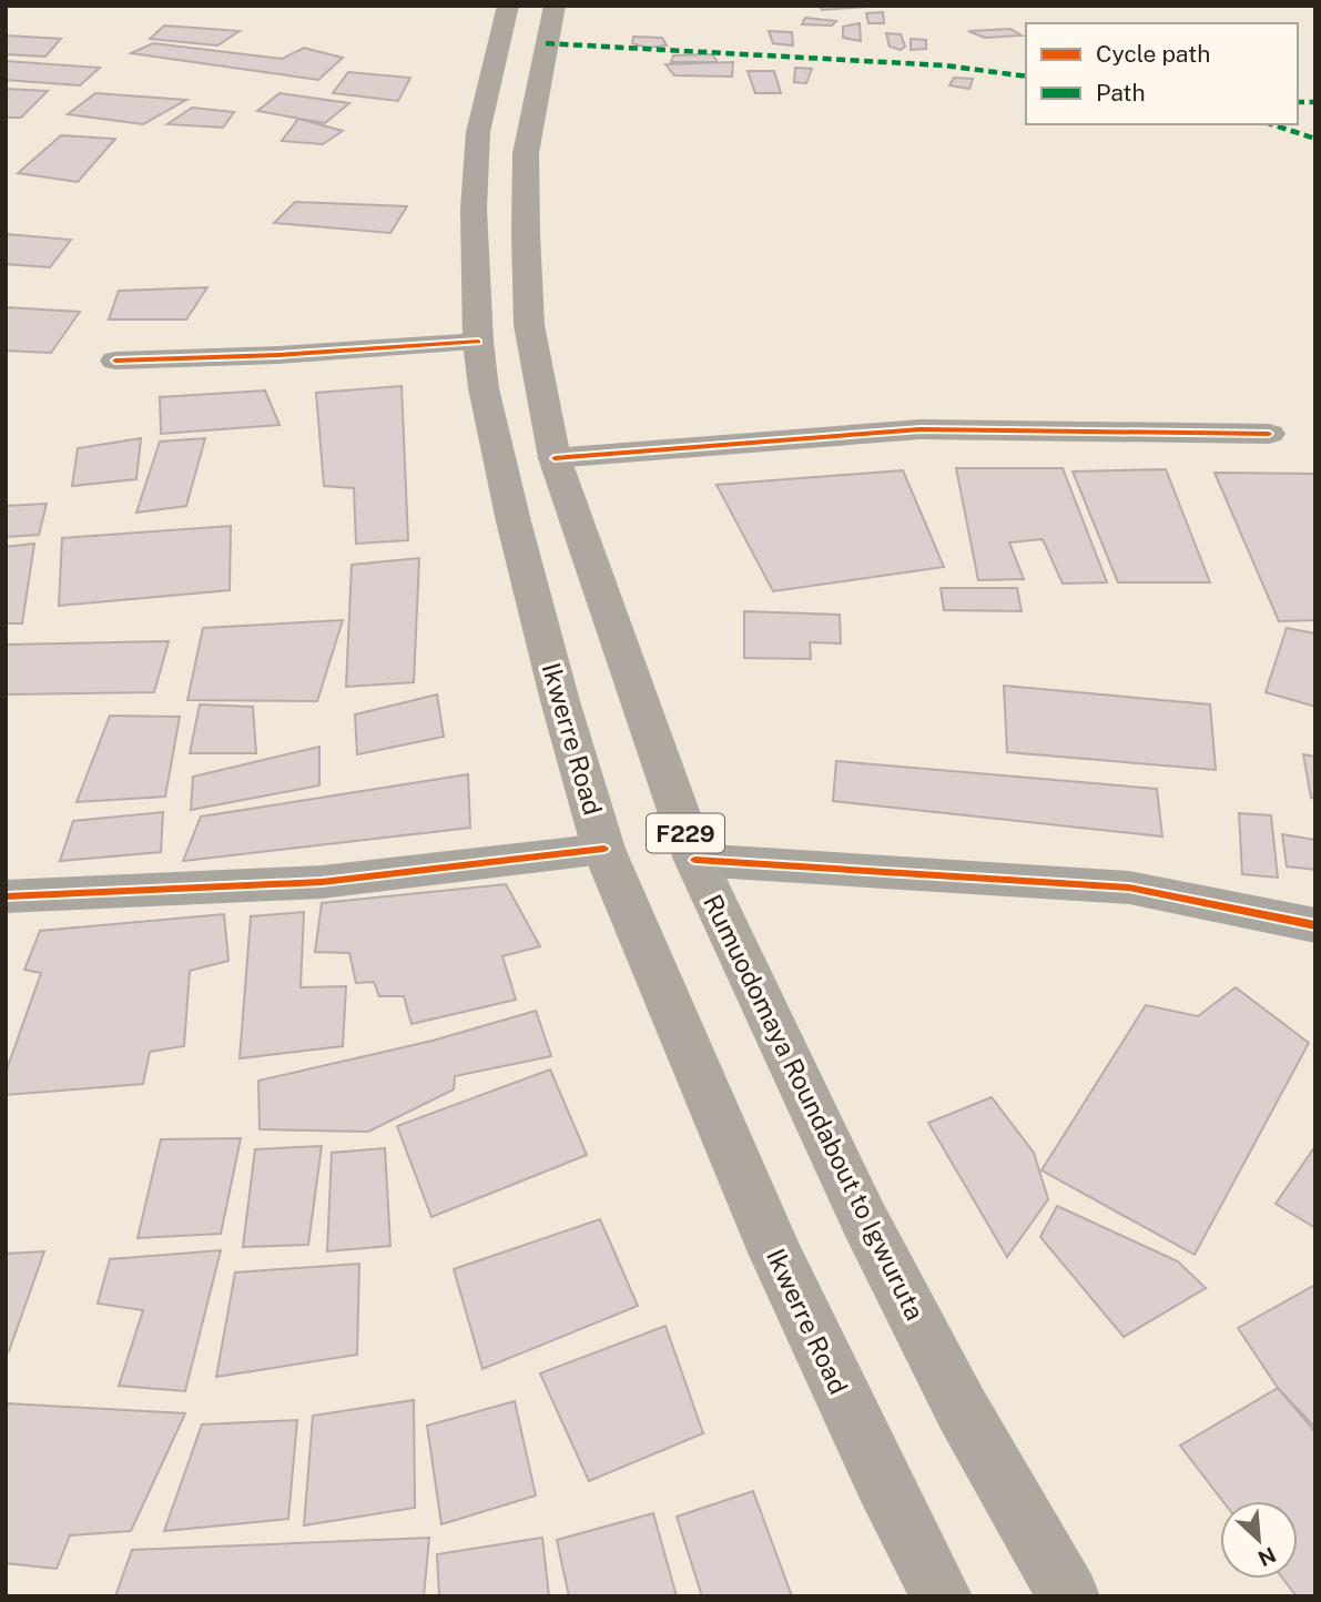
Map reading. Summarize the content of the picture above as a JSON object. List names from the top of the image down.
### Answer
{
  "streets": {
    "main road": ["Ikwerre Road", "F229", "Rumuodomaya Roundabout to Igwuruta"]
  },
  "legend": ["Cycle path", "Path"],
  "north": "bottom right"
}
